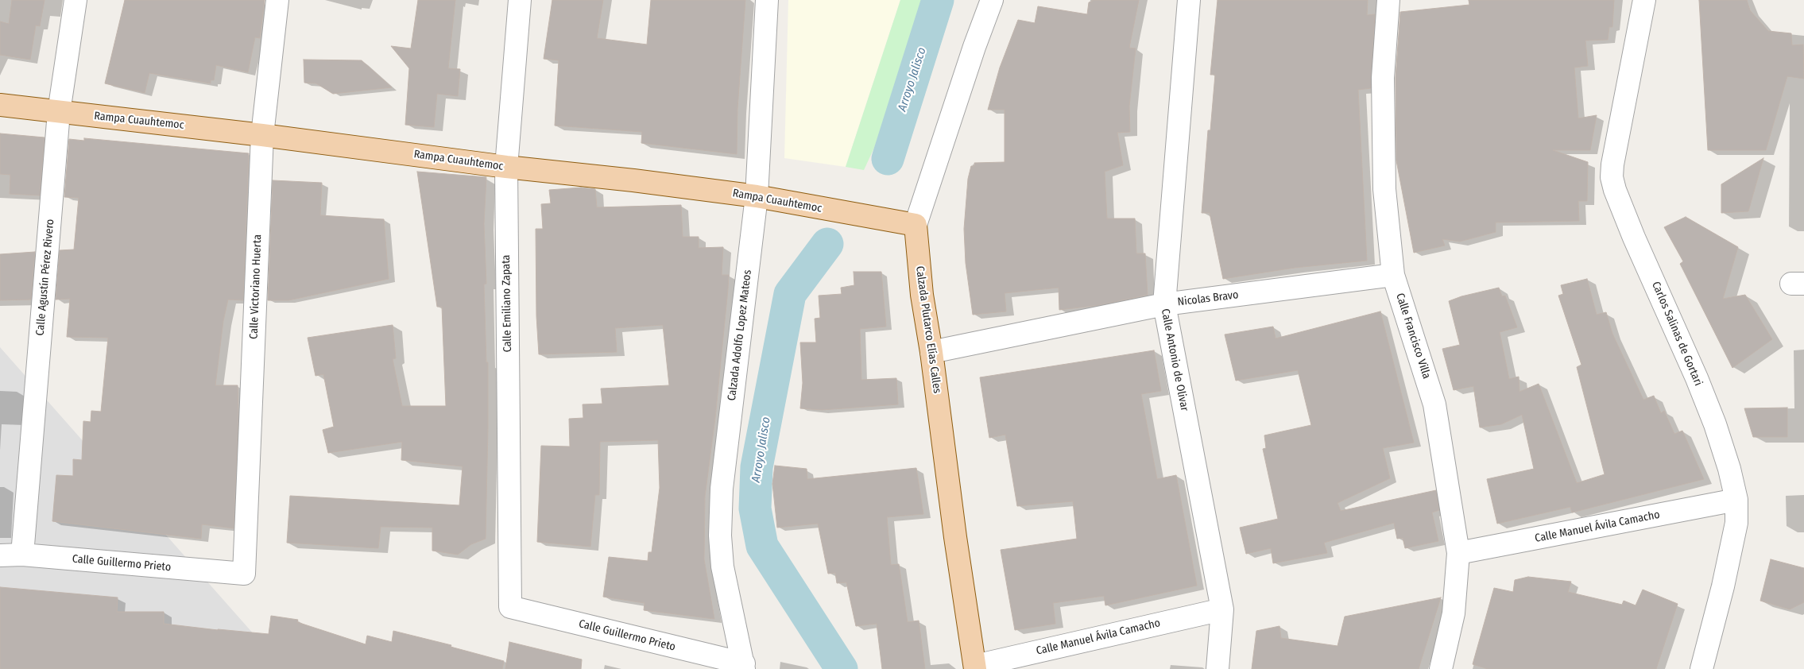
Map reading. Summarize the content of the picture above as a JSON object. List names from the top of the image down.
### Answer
{
  "streets": {
    "main road": ["Rampa Cuauhtemoc", "Calzada Plutarco Elías Calles"],
    "street": [
      "Calle Agustín Pérez Rivero",
      "Calle Victoriano Huerta",
      "Nicolas Bravo",
      "Calle Emiliano Zapata",
      "Carlos Salinas de Gortari",
      "Calzada Adolfo Lopez Mateos",
      "Calle Francisco Villa",
      "Calle Antonio de Olivar",
      "Calle Manuel Ávila Camacho",
      "Calle Guillermo Prieto"
    ]
  },
  "crossings": [
    ["Rampa Cuauhtemoc", "Calle Agustín Pérez Rivero"],
    ["Rampa Cuauhtemoc", "Calle Victoriano Huerta"],
    ["Rampa Cuauhtemoc", "Calle Emiliano Zapata"],
    ["Rampa Cuauhtemoc", "Calzada Plutarco Elías Calles"],
    ["Rampa Cuauhtemoc", "Calzada Adolfo Lopez Mateos"],
    ["Calle Agustín Pérez Rivero", "Calle Guillermo Prieto"],
    ["Calle Victoriano Huerta", "Calle Guillermo Prieto"],
    ["Nicolas Bravo", "Calzada Plutarco Elías Calles"],
    ["Nicolas Bravo", "Calle Francisco Villa"],
    ["Nicolas Bravo", "Calle Antonio de Olivar"],
    ["Calle Emiliano Zapata", "Calle Guillermo Prieto"],
    ["Calzada Plutarco Elías Calles", "Calle Manuel Ávila Camacho"],
    ["Carlos Salinas de Gortari", "Calle Manuel Ávila Camacho"],
    ["Calzada Adolfo Lopez Mateos", "Calle Guillermo Prieto"],
    ["Calle Francisco Villa", "Calle Manuel Ávila Camacho"],
    ["Calle Antonio de Olivar", "Calle Manuel Ávila Camacho"]
  ],
  "water": ["Arroyo Jalisco"]
}
